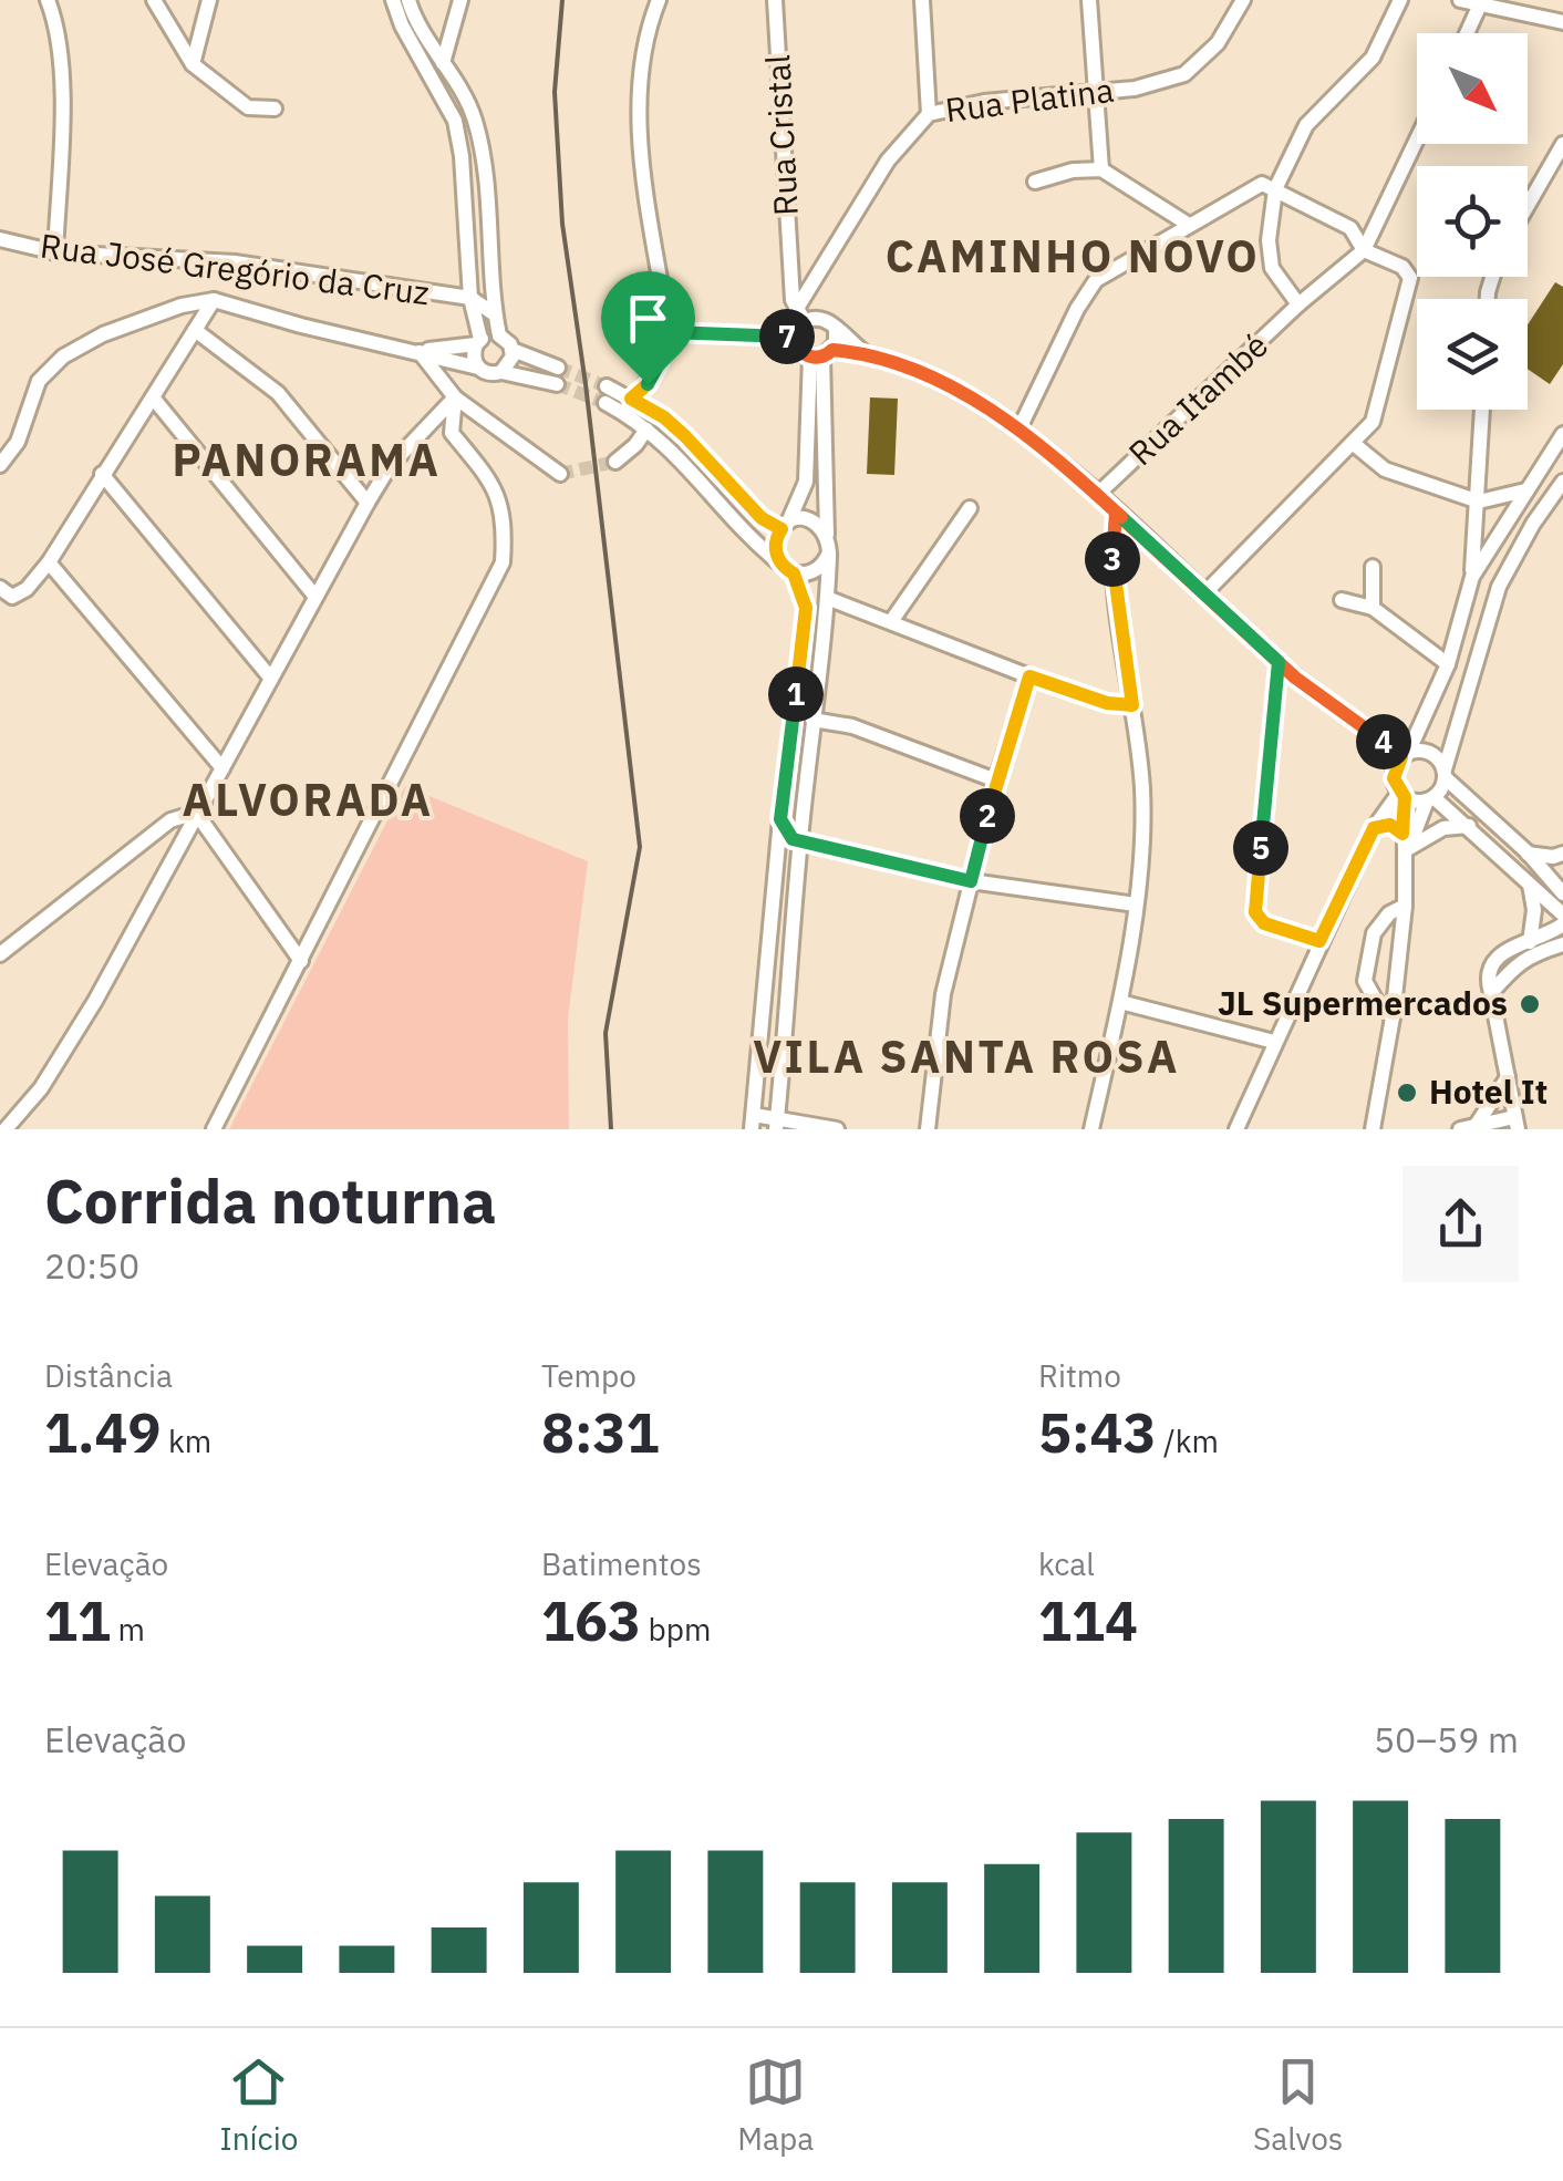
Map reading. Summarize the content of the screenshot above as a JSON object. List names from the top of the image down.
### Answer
{
  "streets": {
    "street": [
      "Rua Platina",
      "Rua Cristal",
      "Rua José Gregório da Cruz",
      "Rua Itambé"
    ]
  },
  "crossings": [
    ["Rua Platina", "Rua Cristal"]
  ],
  "districts": [
    "CAMINHO NOVO",
    "PANORAMA",
    "ALVORADA",
    "VILA SANTA ROSA"
  ],
  "places": ["JL Supermercados", "Hotel It"],
  "north": "bottom right",
  "page": {
    "pins": [
      "7",
      "3",
      "1",
      "4",
      "2",
      "5"
    ],
    "heading": ["Corrida noturna", "20:50"],
    "stats": [
      ["Distância", "1.49 km"],
      ["Tempo", "8:31"],
      ["Ritmo", "5:43 /km"],
      ["Elevação", "11 m"],
      ["Batimentos", "163 bpm"],
      ["kcal", "114"]
    ],
    "chart": ["Elevação", "50–59 m"],
    "tabs": ["Início", "Mapa", "Salvos"]
  }
}
